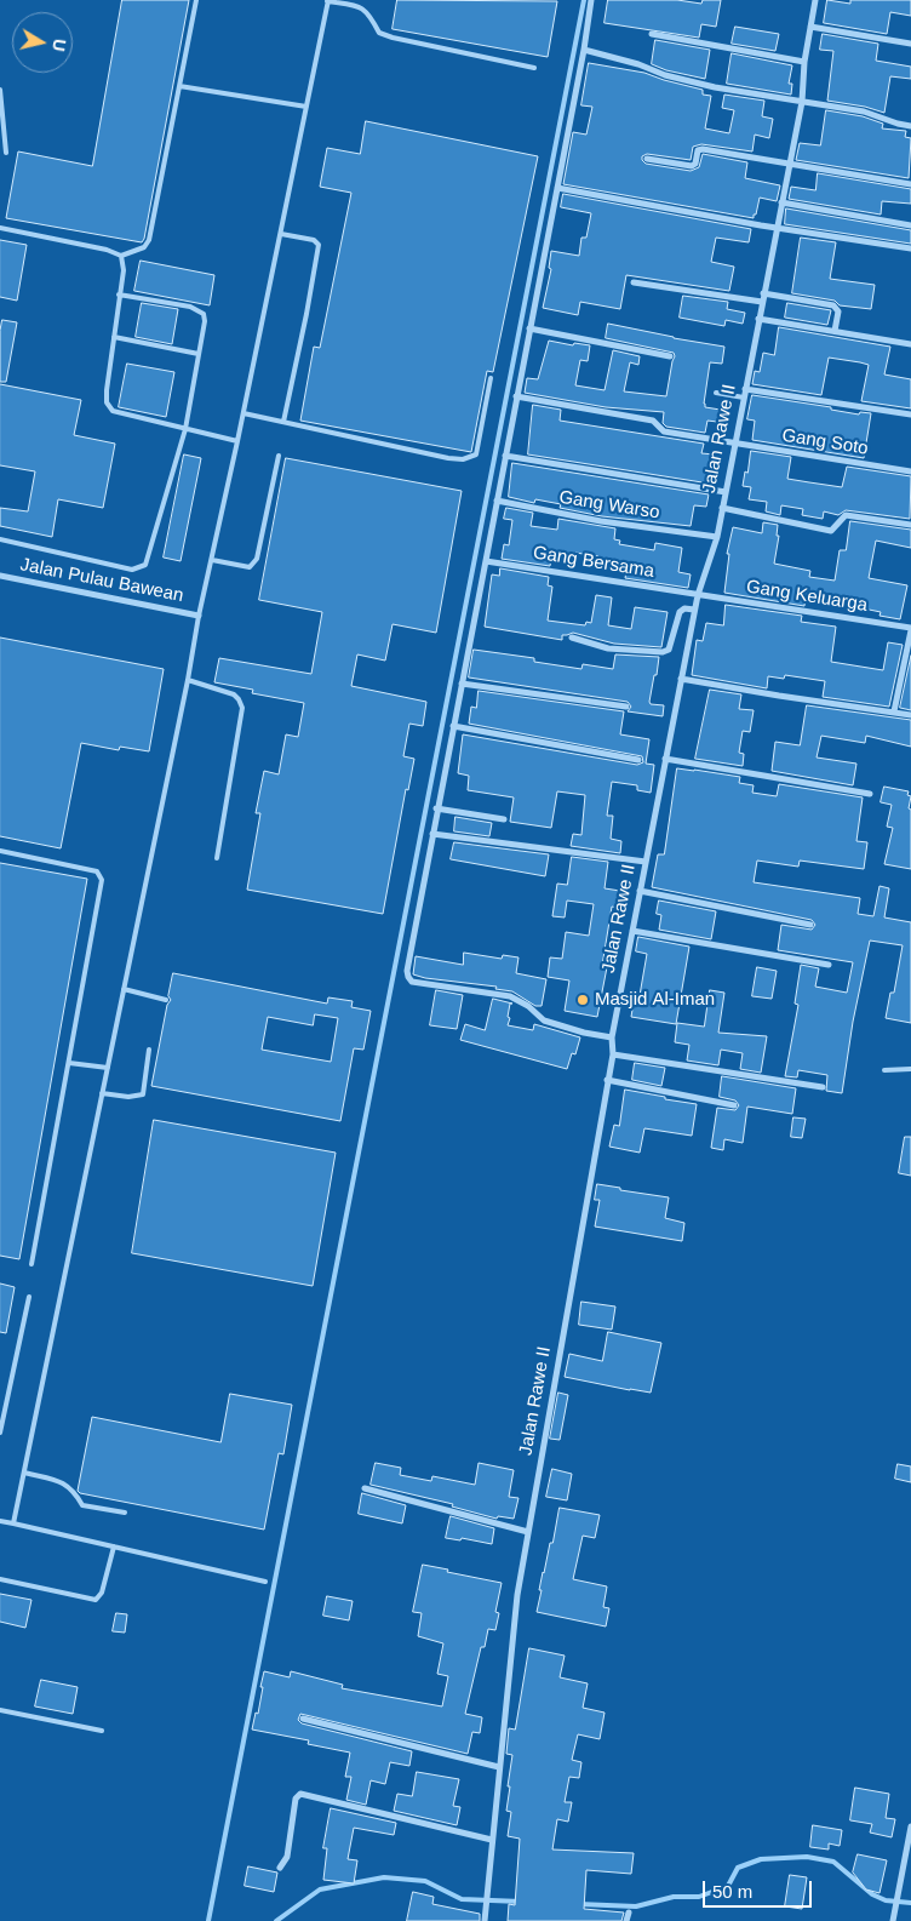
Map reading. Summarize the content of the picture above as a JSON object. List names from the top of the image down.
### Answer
{
  "streets": {
    "street": [
      "Jalan Rawe II",
      "Gang Soto",
      "Gang Warso",
      "Gang Bersama",
      "Jalan Pulau Bawean",
      "Gang Keluarga"
    ]
  },
  "crossings": [
    ["Jalan Rawe II", "Gang Soto"],
    ["Jalan Rawe II", "Gang Warso"],
    ["Jalan Rawe II", "Gang Bersama"],
    ["Jalan Rawe II", "Gang Keluarga"],
    ["Gang Bersama", "Gang Keluarga"]
  ],
  "places": ["Masjid Al-Iman"],
  "scale_bar": "50 m",
  "north": "right"
}
